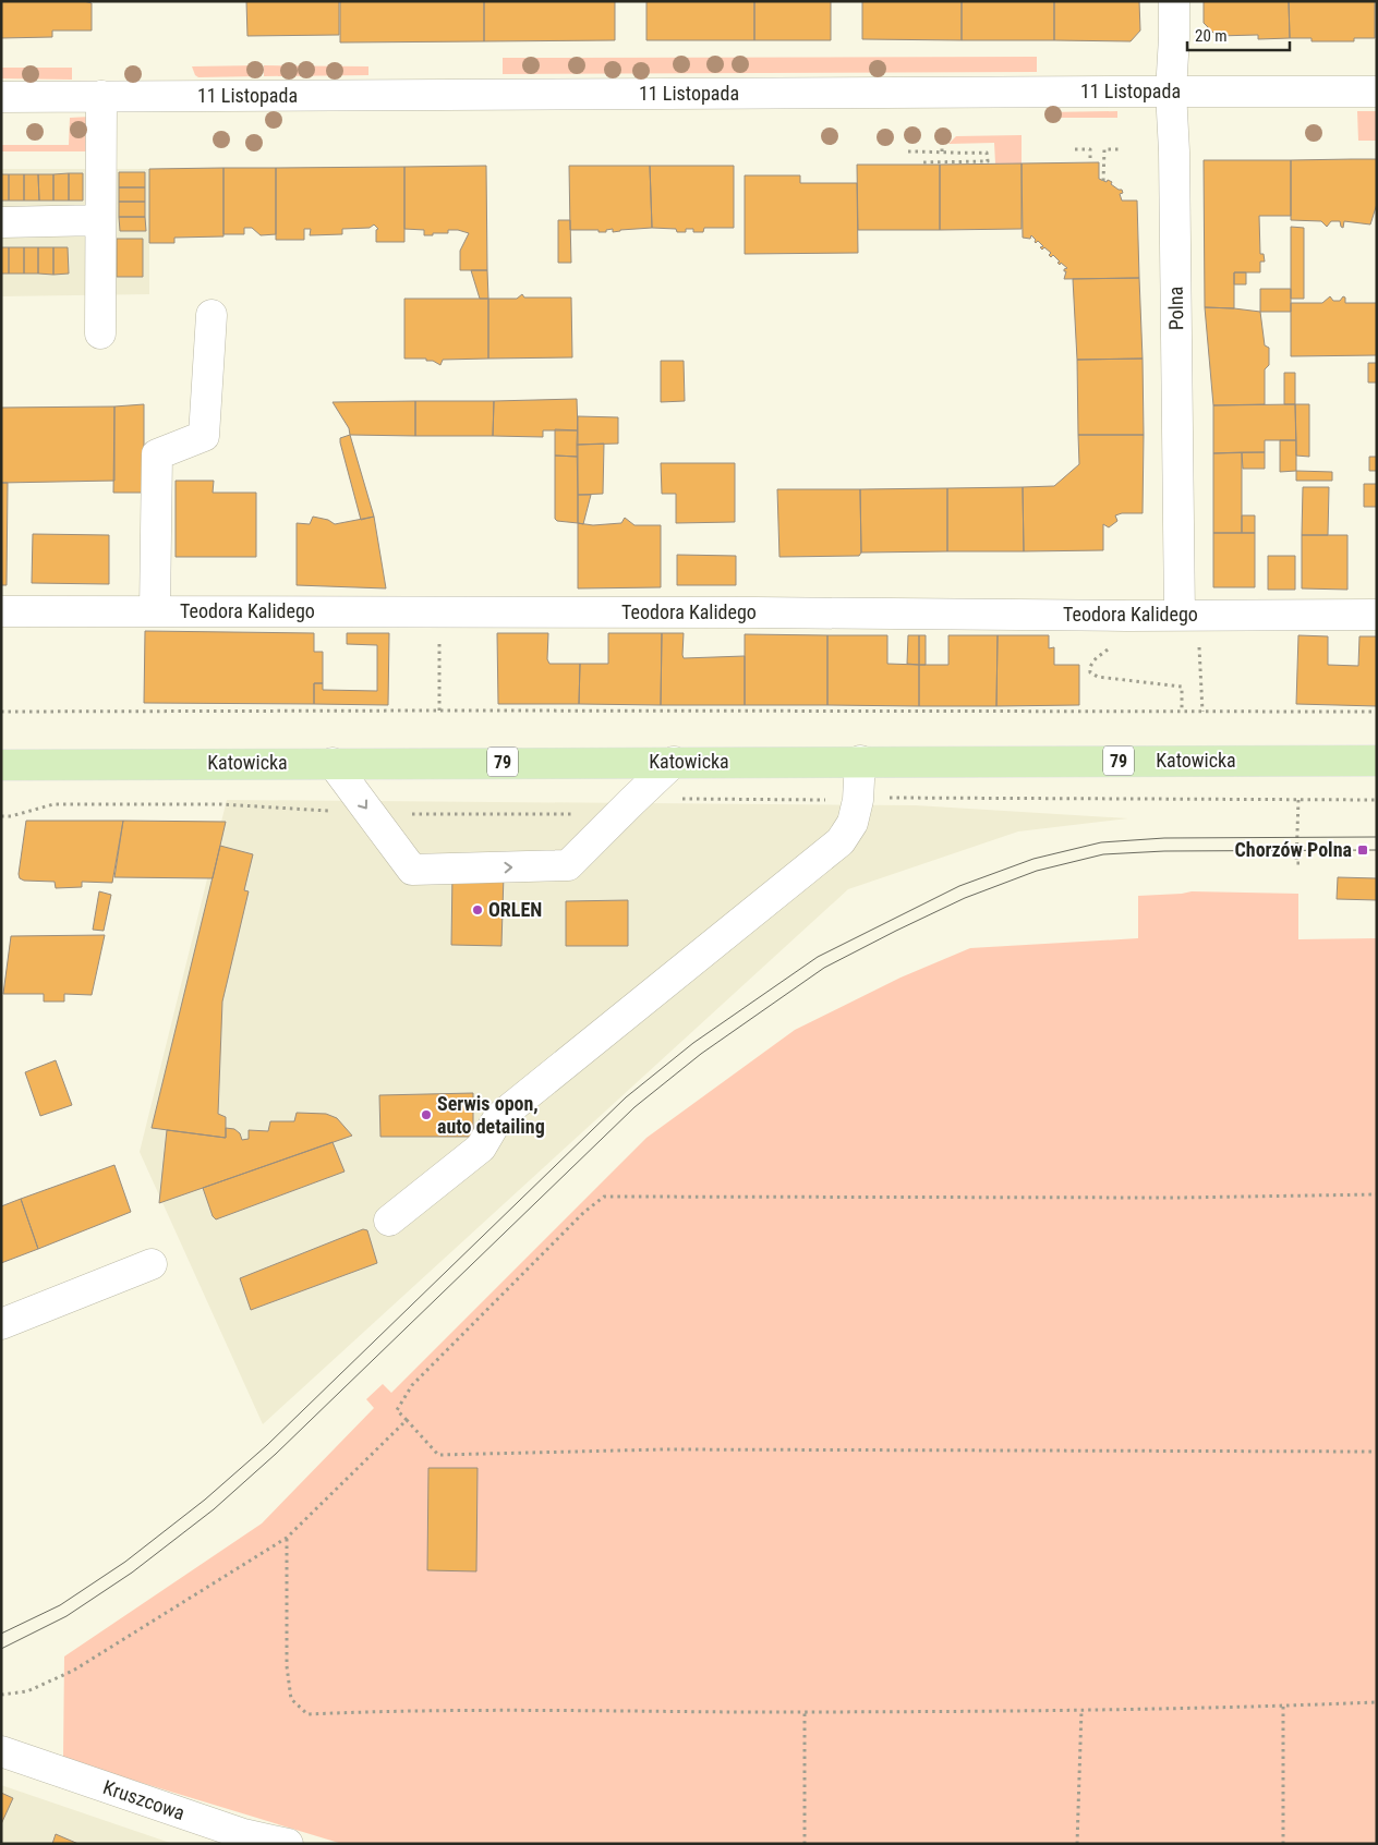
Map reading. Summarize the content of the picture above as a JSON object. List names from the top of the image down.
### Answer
{
  "streets": {
    "main road": ["79", "Katowicka"],
    "street": [
      "11 Listopada",
      "Polna",
      "Teodora Kalidego",
      "Kruszcowa"
    ]
  },
  "crossings": [
    ["11 Listopada", "Polna"],
    ["Polna", "Teodora Kalidego"]
  ],
  "places": {
    "transit": ["Chorzów Polna"],
    "other": ["ORLEN", "Serwis opon, auto detailing"]
  },
  "scale_bar": "20 m"
}
